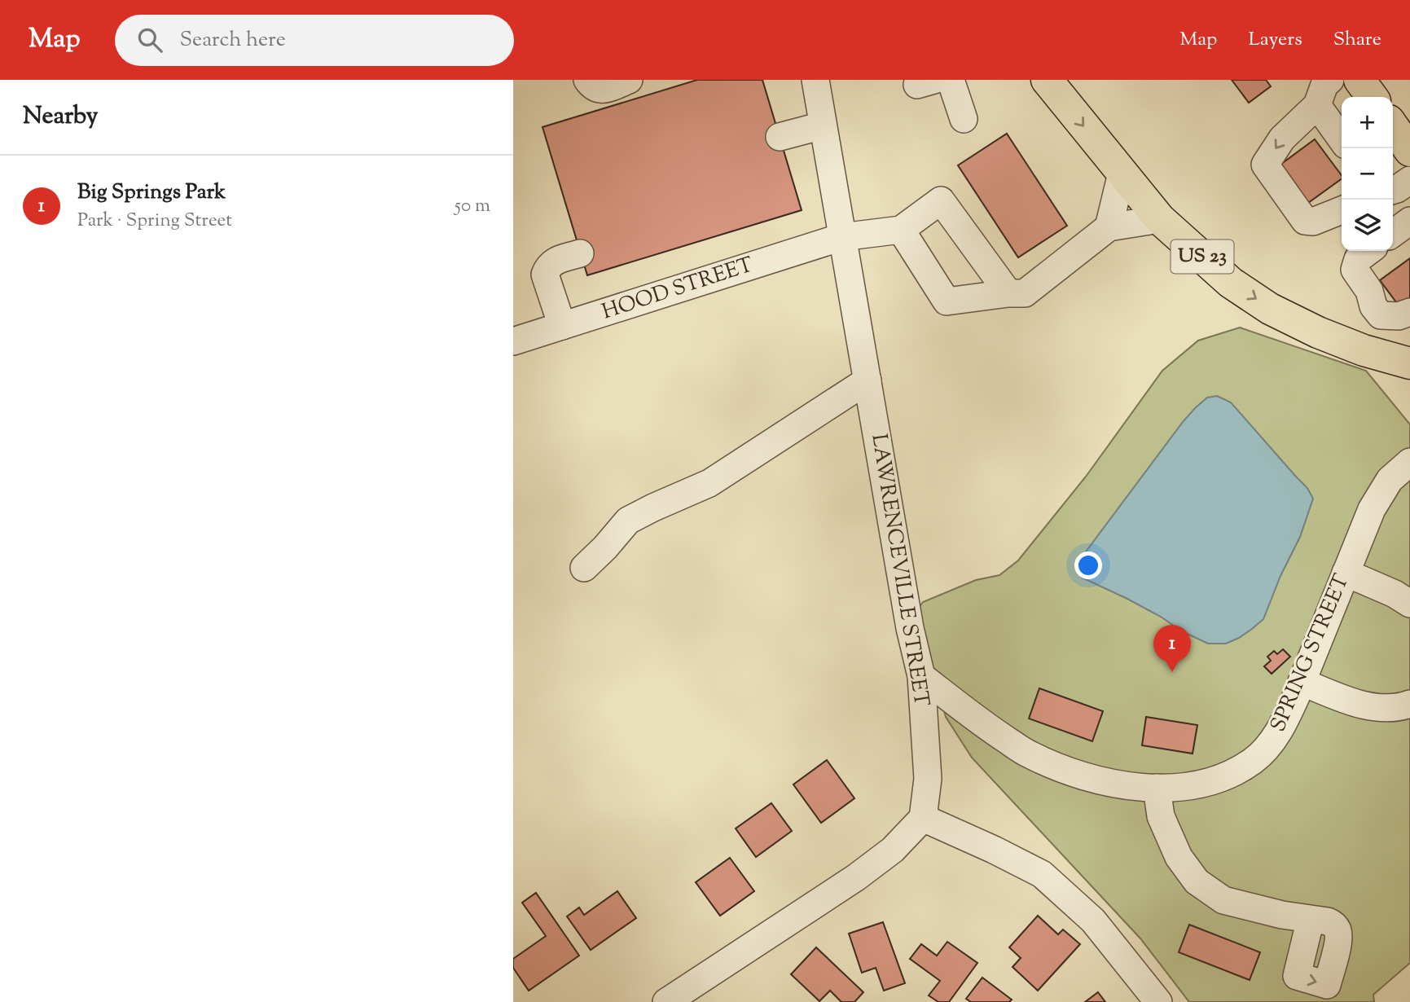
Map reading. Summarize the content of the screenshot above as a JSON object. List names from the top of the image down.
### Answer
{
  "streets": {
    "main road": ["US 23"],
    "street": ["HOOD STREET", "LAWRENCEVILLE STREET", "SPRING STREET"]
  },
  "crossings": [
    ["HOOD STREET", "LAWRENCEVILLE STREET"],
    ["LAWRENCEVILLE STREET", "SPRING STREET"]
  ],
  "page": {
    "header": "Map",
    "search": "Search here",
    "nav": ["Map", "Layers", "Share"],
    "heading": "Nearby",
    "map_buttons": ["+", "−"],
    "list": [
      {
        "mark": "1",
        "name": "Big Springs Park",
        "note": "Park · Spring Street",
        "value": "50 m"
      }
    ],
    "pins": "1"
  }
}
